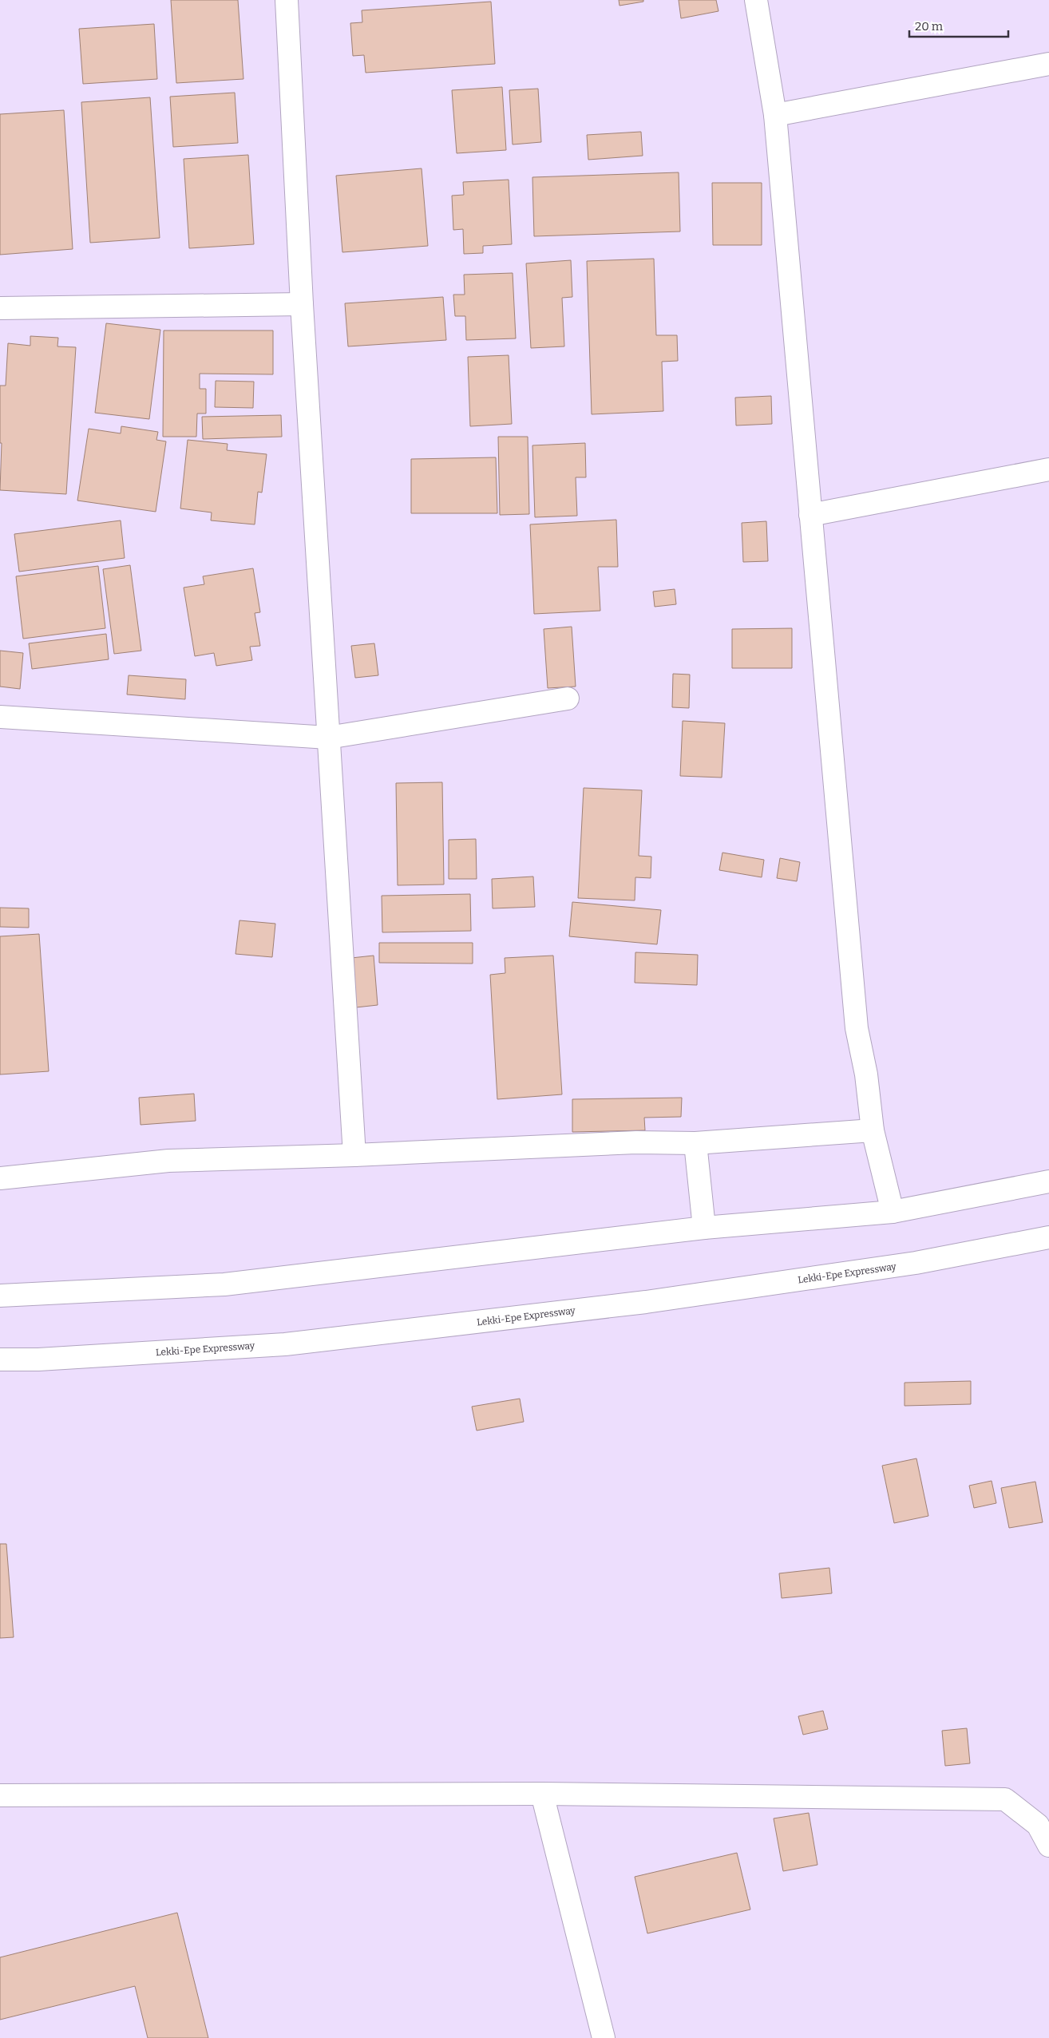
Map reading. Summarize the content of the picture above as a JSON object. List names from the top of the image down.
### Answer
{
  "streets": {
    "main road": ["Lekki-Epe Expressway"]
  },
  "scale_bar": "20 m"
}
